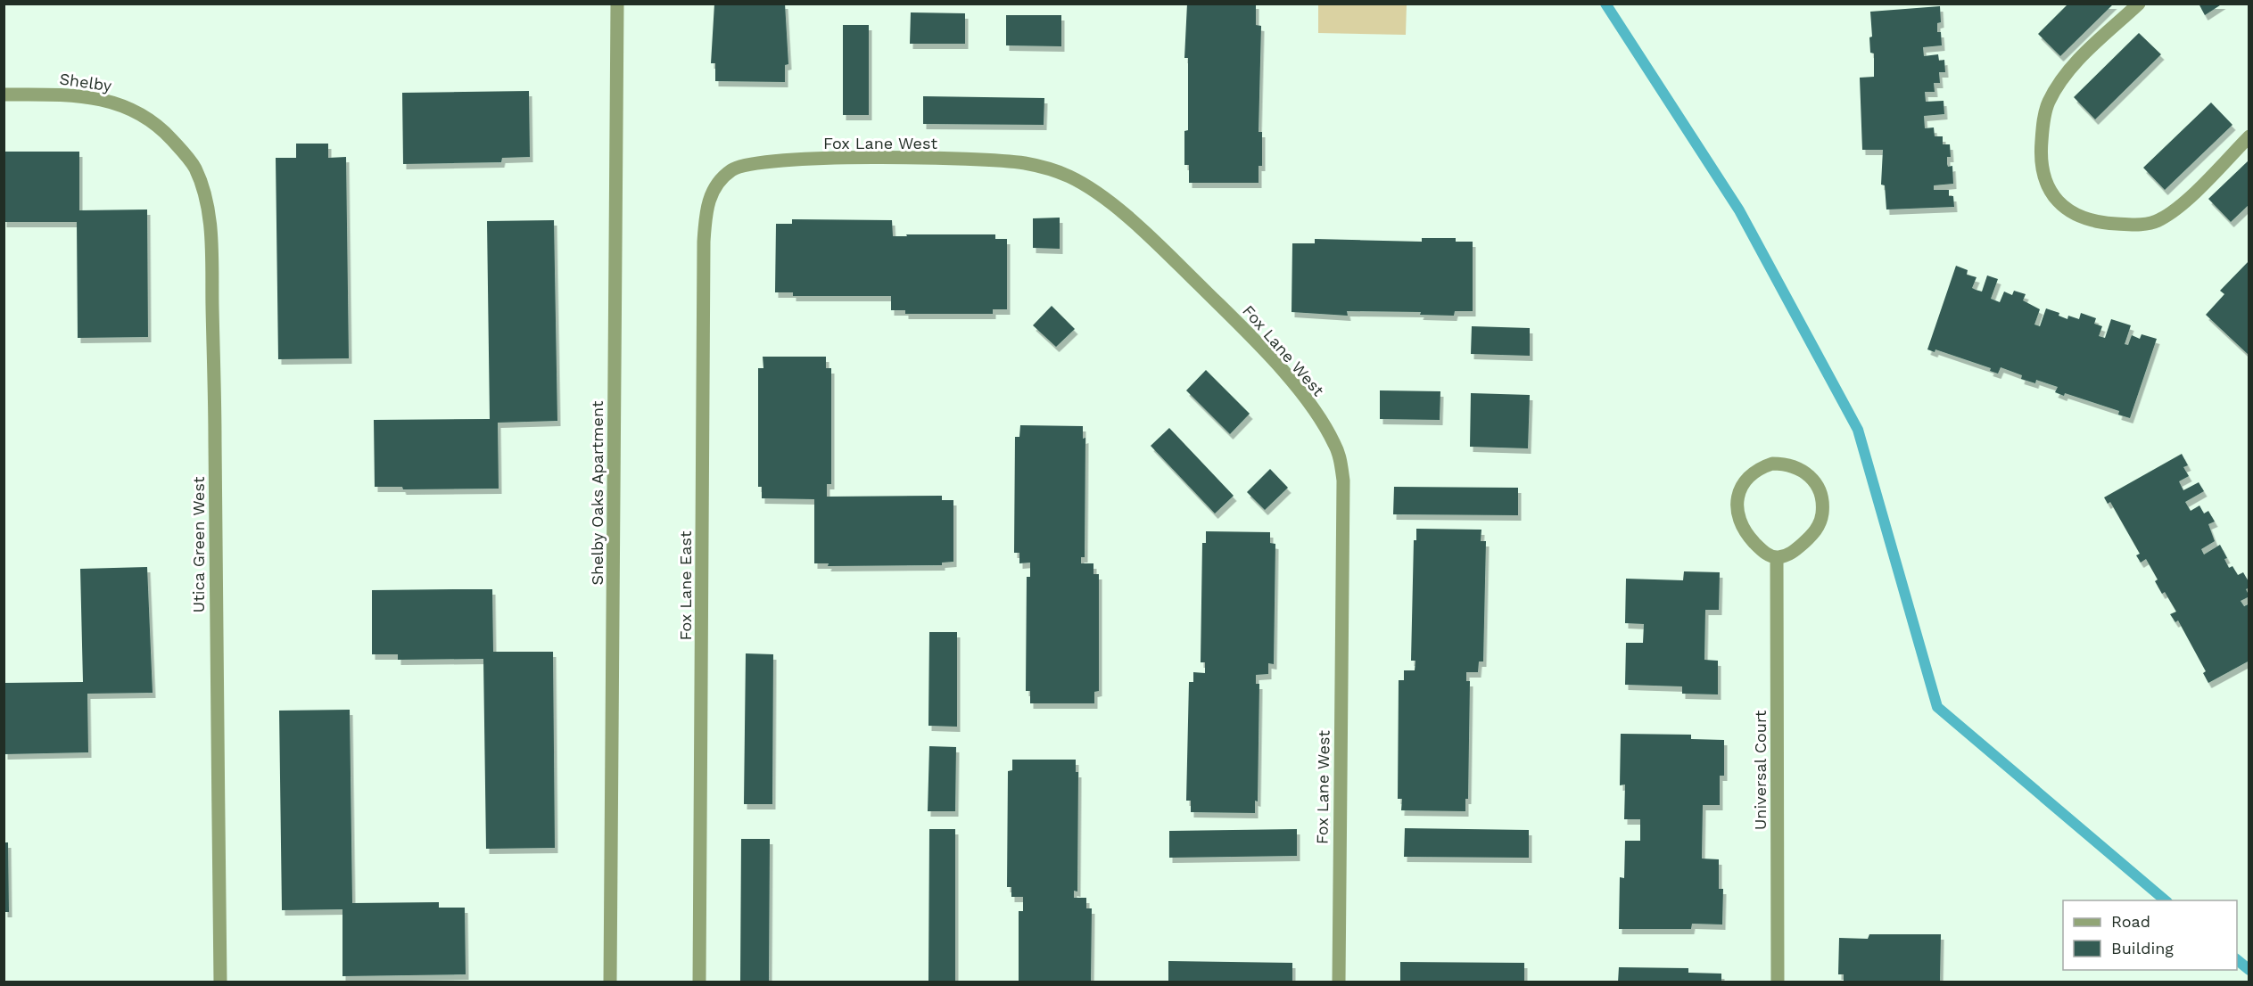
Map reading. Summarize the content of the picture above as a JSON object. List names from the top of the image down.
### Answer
{
  "streets": {
    "street": [
      "Shelby",
      "Fox Lane West",
      "Shelby Oaks Apartment",
      "Utica Green West",
      "Fox Lane East",
      "Universal Court"
    ]
  },
  "crossings": [
    ["Shelby", "Utica Green West"],
    ["Fox Lane West", "Fox Lane East"]
  ],
  "legend": ["Road", "Building"]
}
